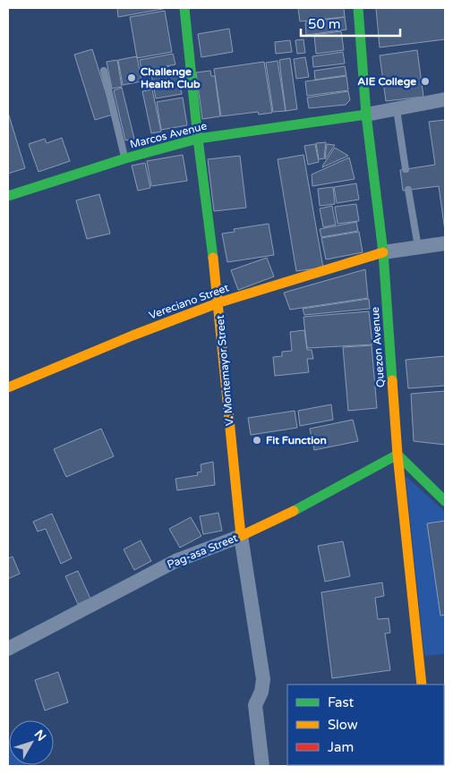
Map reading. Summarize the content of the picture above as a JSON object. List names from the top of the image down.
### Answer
{
  "streets": {
    "street": [
      "Marcos Avenue",
      "Vereciano Street",
      "Quezon Avenue",
      "V. Montemayor Street",
      "Pag-asa Street"
    ]
  },
  "crossings": [
    ["Marcos Avenue", "Quezon Avenue"],
    ["Marcos Avenue", "V. Montemayor Street"],
    ["Vereciano Street", "Quezon Avenue"],
    ["Vereciano Street", "V. Montemayor Street"],
    ["Quezon Avenue", "Pag-asa Street"],
    ["V. Montemayor Street", "Pag-asa Street"]
  ],
  "places": ["Challenge Health Club", "AIE College", "Fit Function"],
  "legend": ["Fast", "Slow", "Jam"],
  "scale_bar": "50 m",
  "north": "top right"
}
